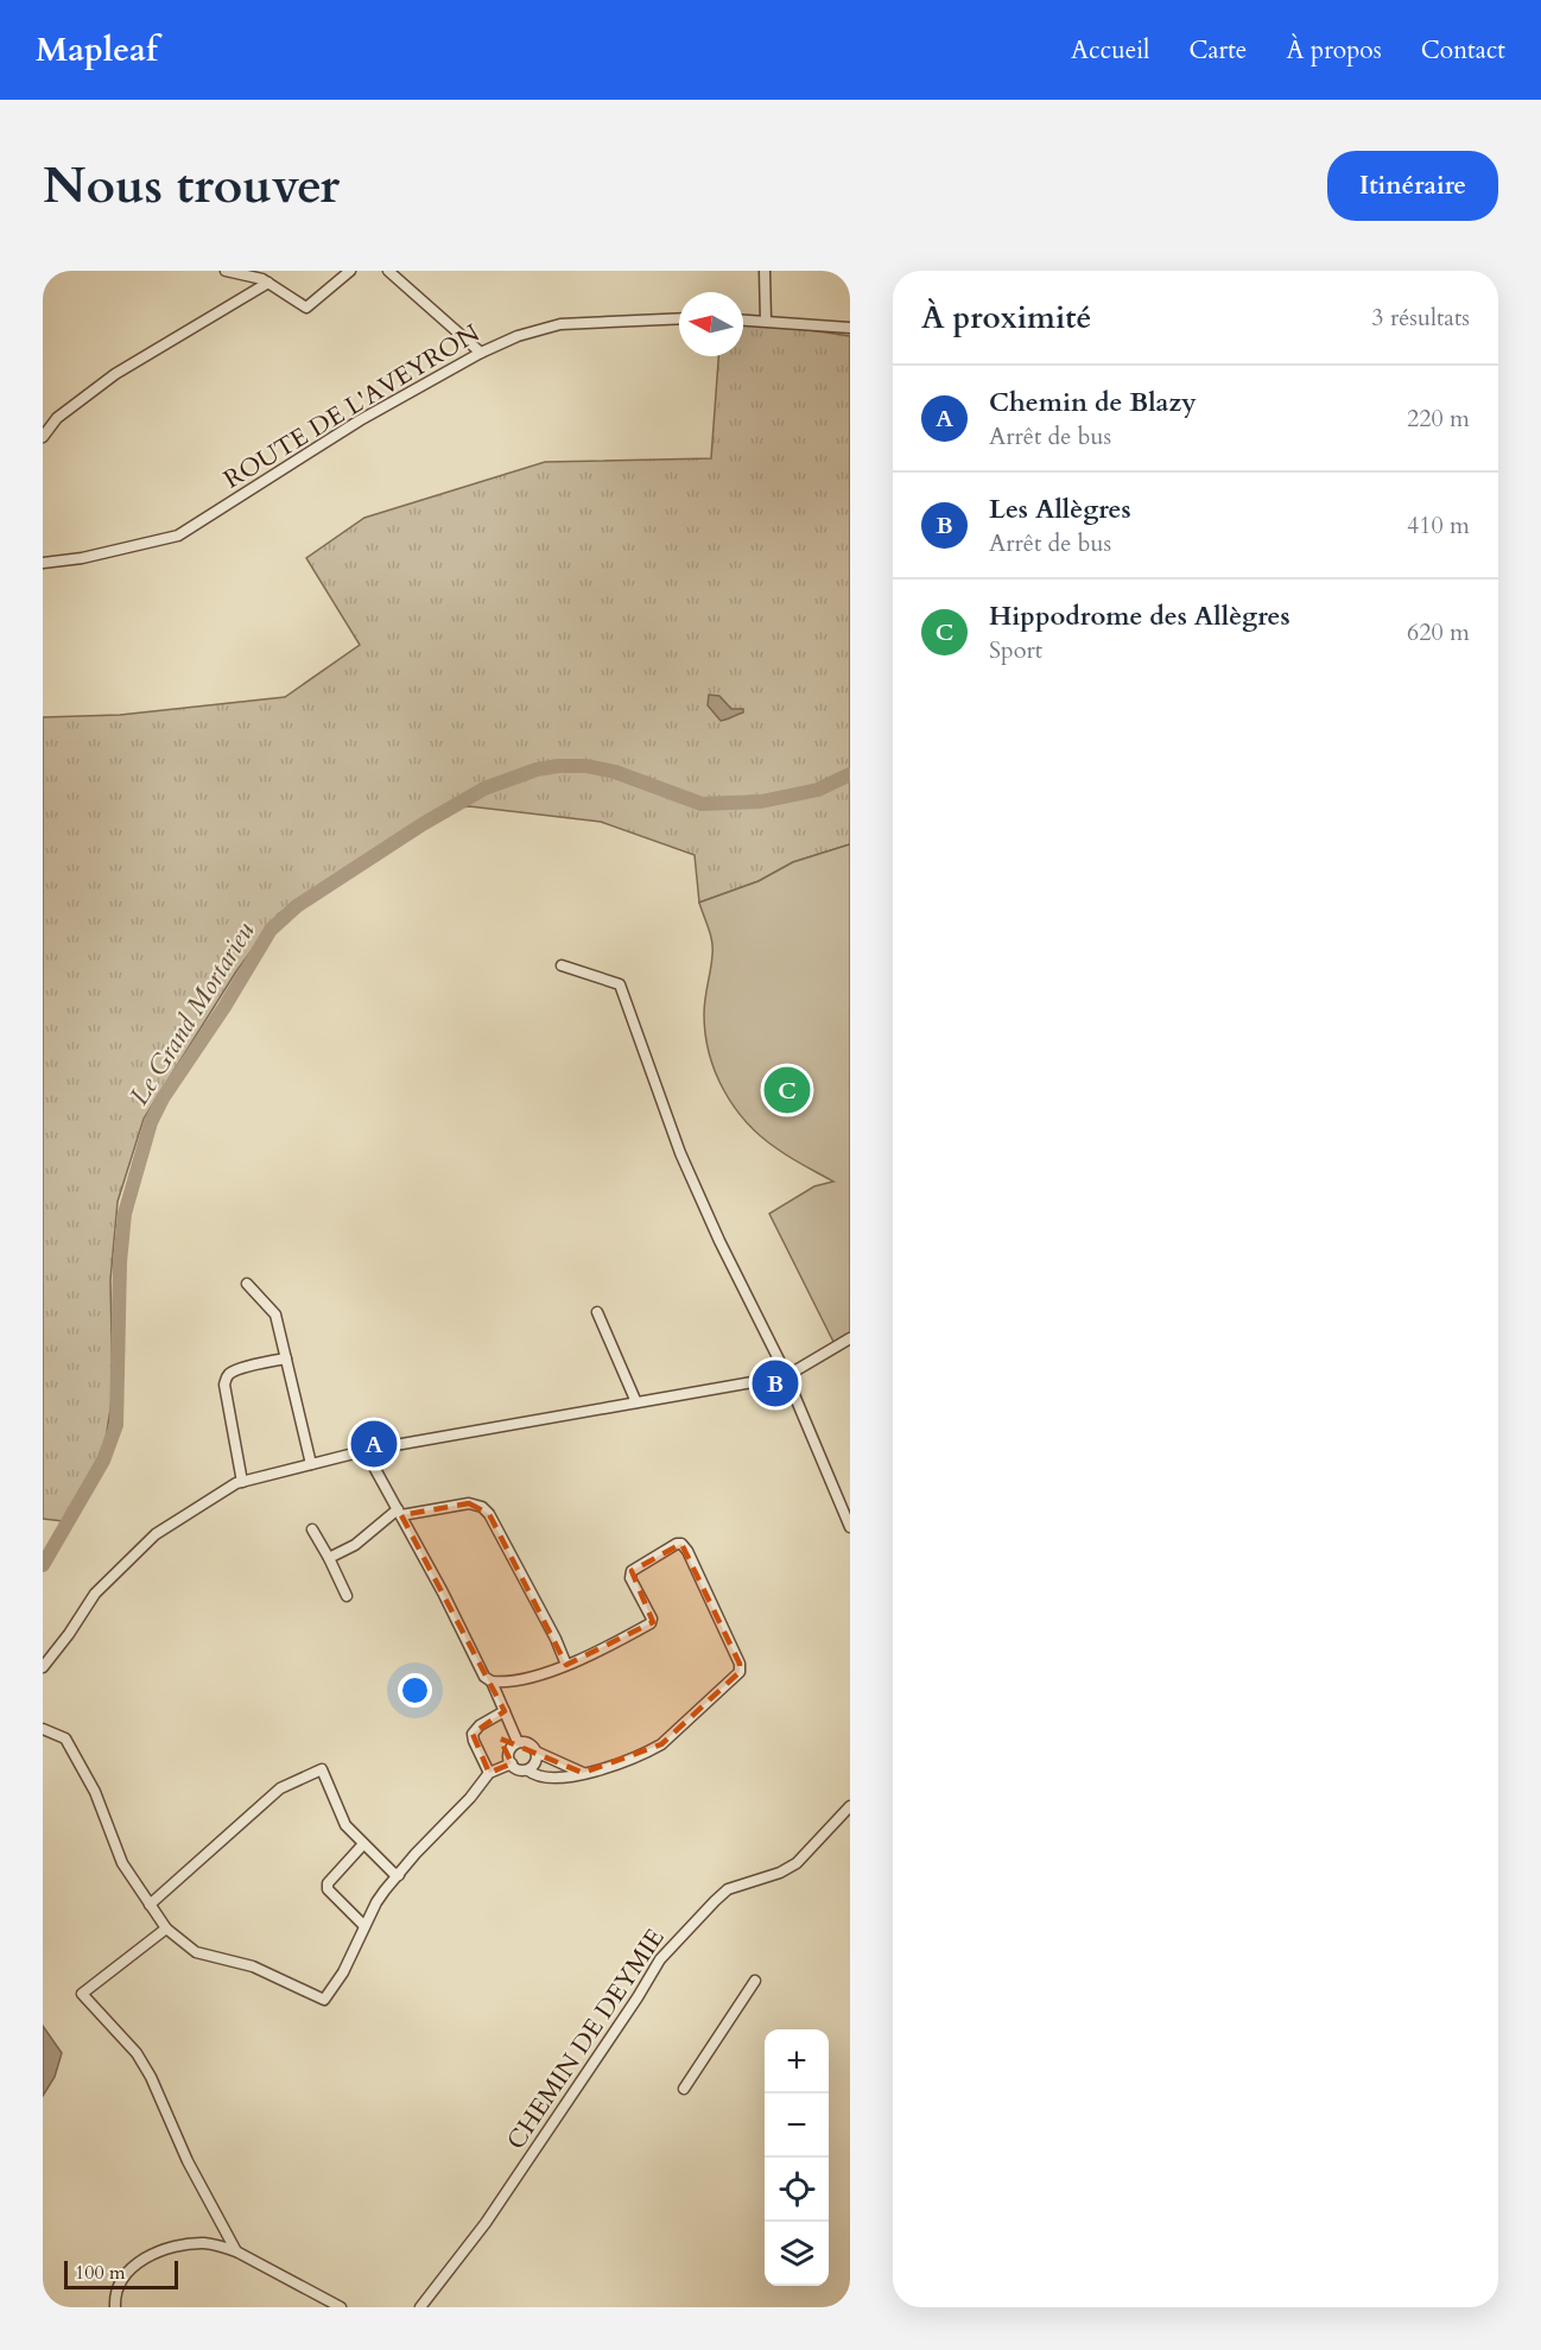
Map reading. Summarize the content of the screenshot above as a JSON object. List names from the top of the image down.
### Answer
{
  "streets": {
    "street": ["ROUTE DE L'AVEYRON", "CHEMIN DE DEYMIE"]
  },
  "water": ["Le Grand Mortarieu"],
  "scale_bar": "100 m",
  "north": "left",
  "page": {
    "header": "Mapleaf",
    "nav": [
      "Accueil",
      "Carte",
      "À propos",
      "Contact"
    ],
    "buttons": "Itinéraire",
    "title": "Nous trouver",
    "heading": ["À proximité", "3 résultats"],
    "list": [
      {
        "mark": "A",
        "name": "Chemin de Blazy",
        "note": "Arrêt de bus",
        "value": "220 m"
      },
      {
        "mark": "B",
        "name": "Les Allègres",
        "note": "Arrêt de bus",
        "value": "410 m"
      },
      {
        "mark": "C",
        "name": "Hippodrome des Allègres",
        "note": "Sport",
        "value": "620 m"
      }
    ],
    "pins": ["C", "B", "A"],
    "map_buttons": ["+", "−"],
    "scale": "100 m"
  }
}
